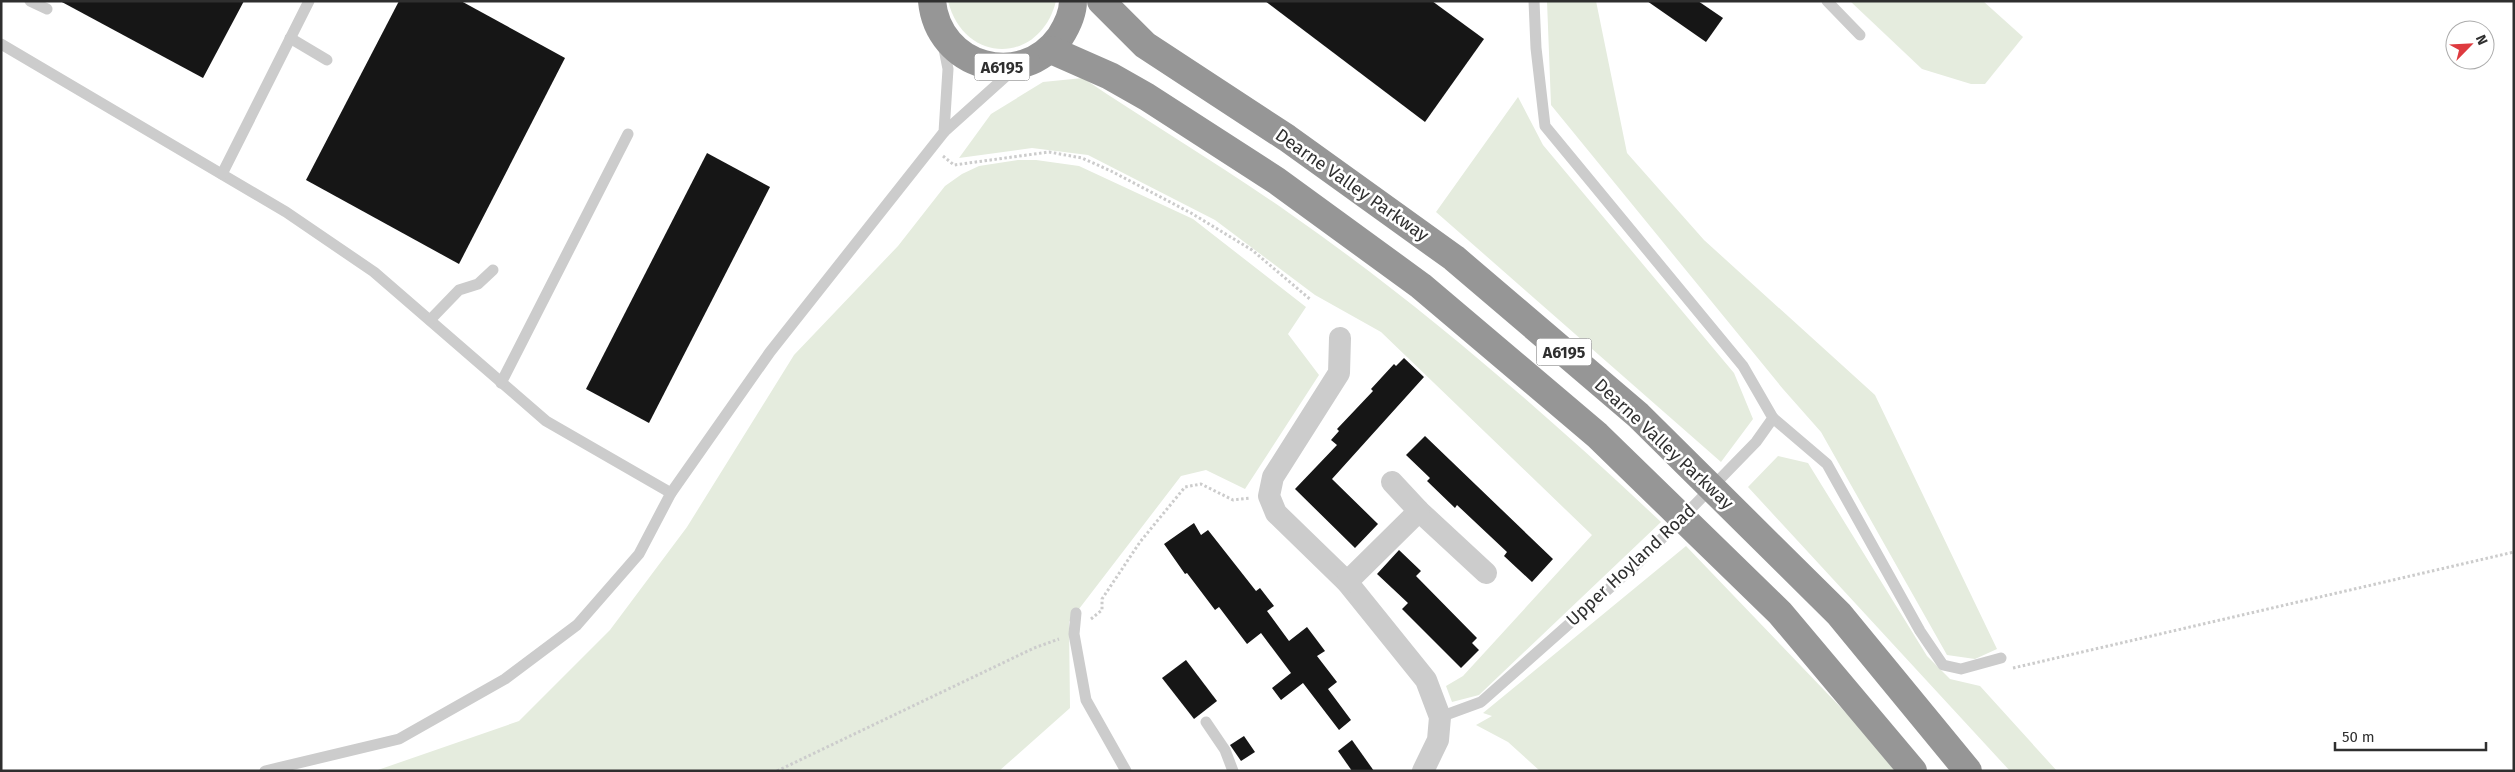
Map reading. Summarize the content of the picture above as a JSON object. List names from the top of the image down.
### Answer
{
  "streets": {
    "highway": ["A6195", "Dearne Valley Parkway"],
    "lane": ["Upper Hoyland Road"]
  },
  "scale_bar": "50 m",
  "north": "top right"
}
